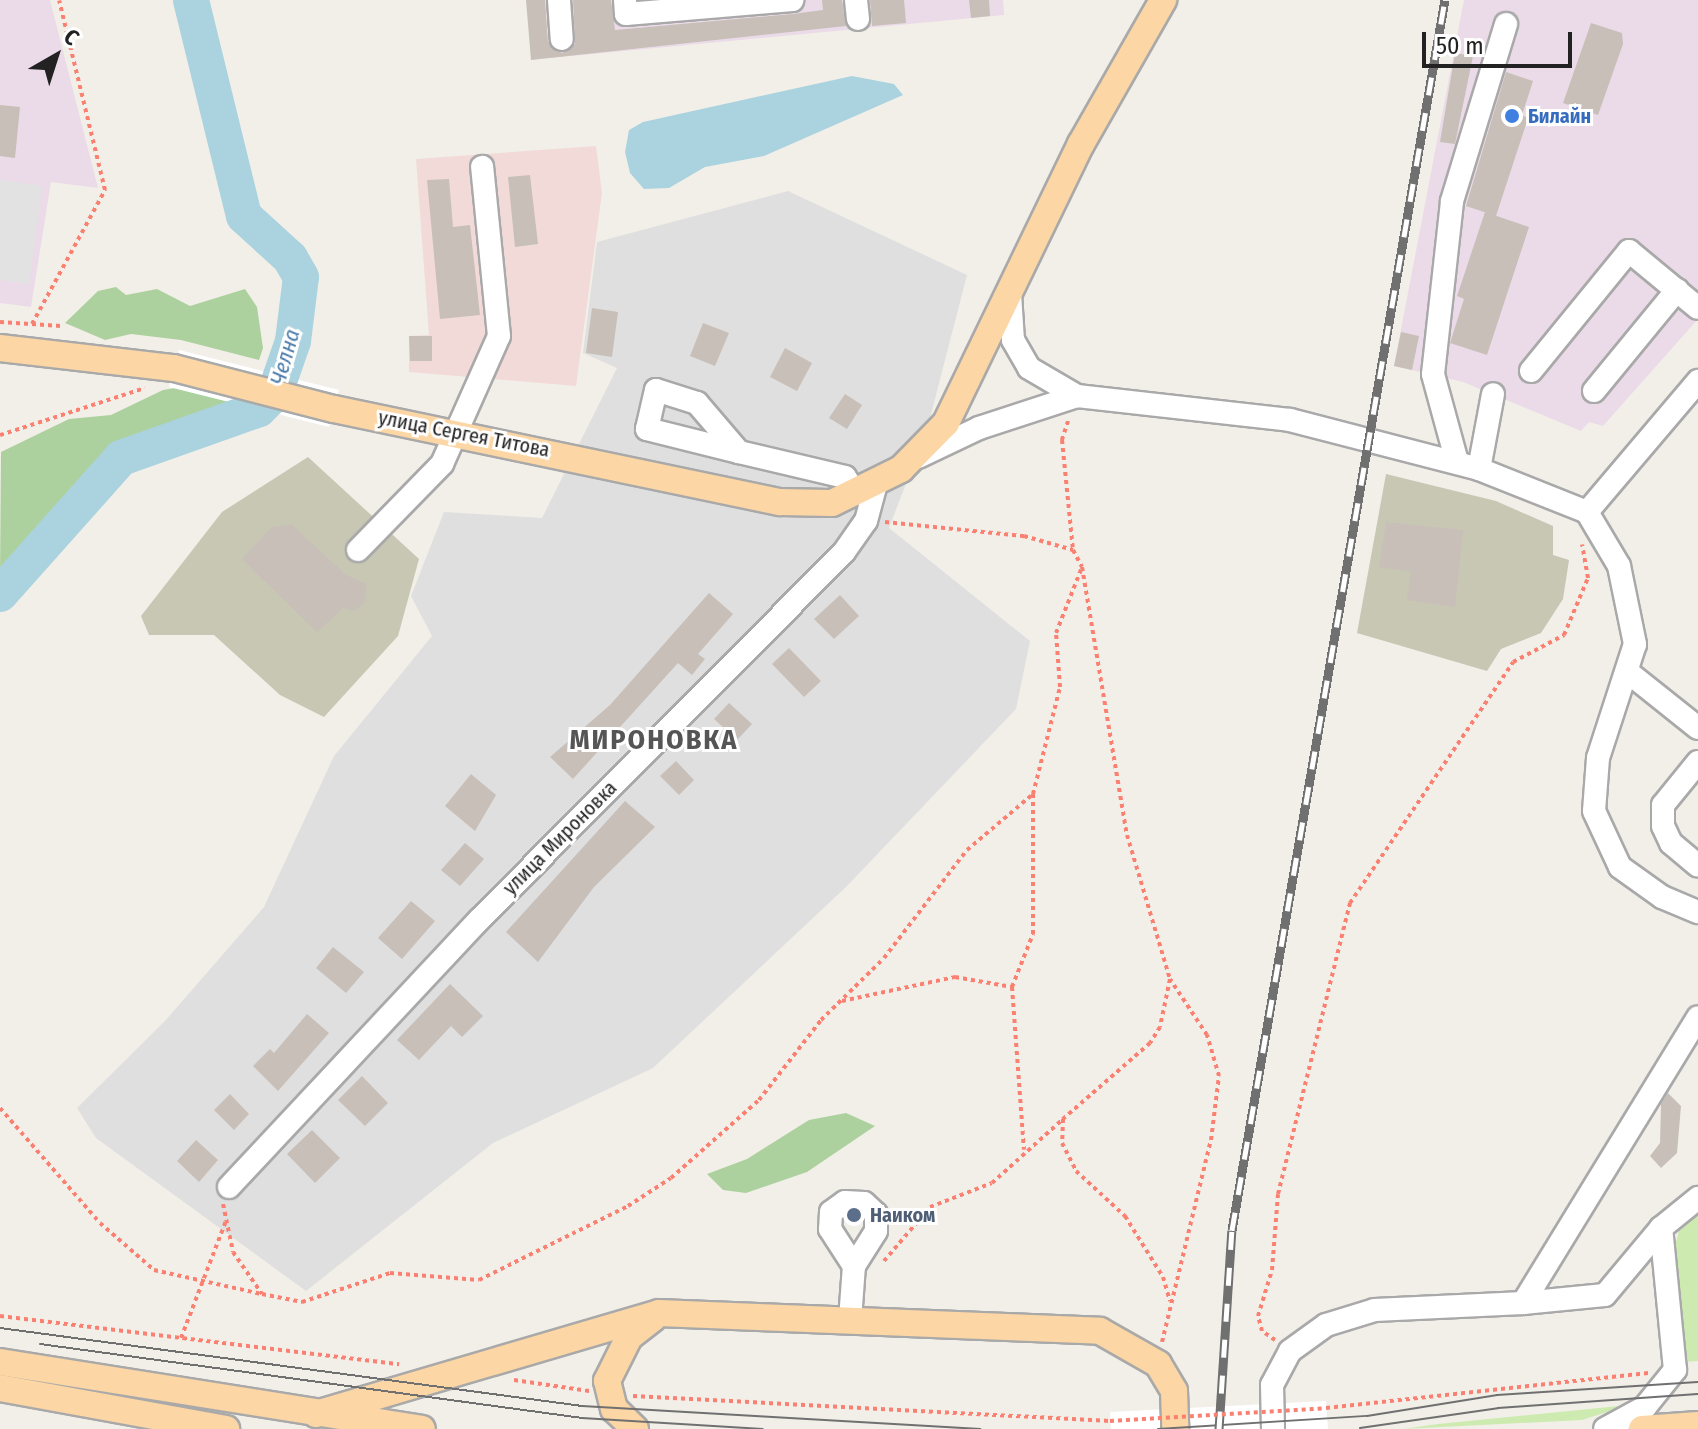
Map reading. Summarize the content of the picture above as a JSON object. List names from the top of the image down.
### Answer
{
  "streets": {
    "main road": ["улица Сергея Титова"],
    "street": ["улица Мироновка"]
  },
  "crossings": [
    ["улица Сергея Титова", "улица Мироновка"]
  ],
  "districts": ["МИРОНОВКА"],
  "water": ["Челна"],
  "places": ["Билайн", "Наиком"],
  "scale_bar": "50 m",
  "north": "top right"
}
